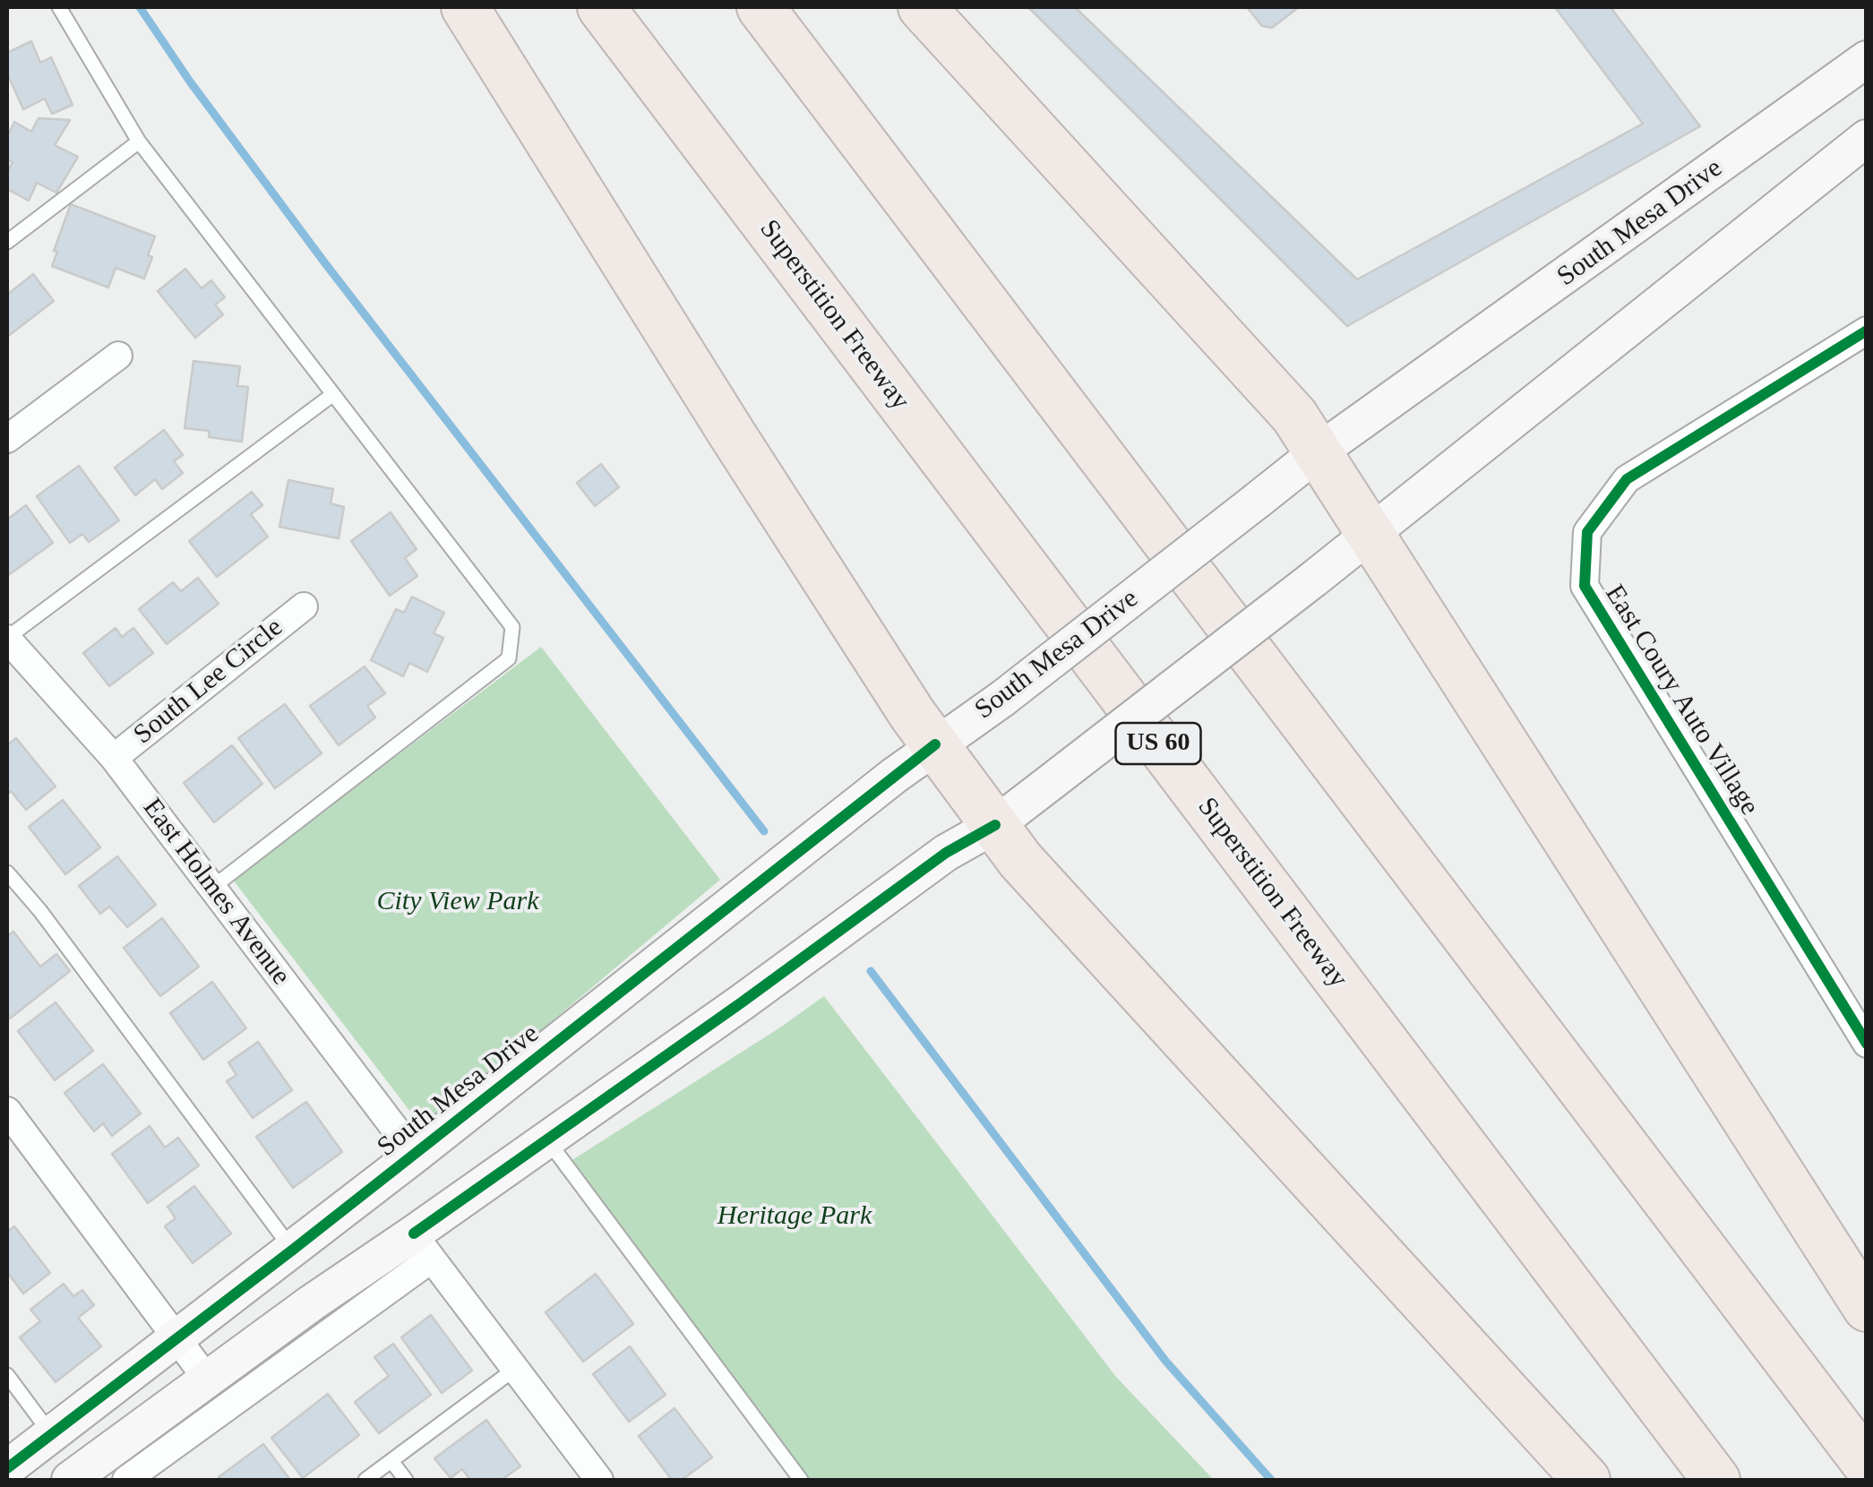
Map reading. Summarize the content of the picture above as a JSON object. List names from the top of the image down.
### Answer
{
  "streets": {
    "highway": ["Superstition Freeway", "US 60"],
    "main road": ["South Mesa Drive"],
    "street": ["South Lee Circle", "East Coury Auto Village", "East Holmes Avenue"]
  },
  "crossings": [
    ["South Mesa Drive", "East Holmes Avenue"],
    ["South Lee Circle", "East Holmes Avenue"]
  ],
  "parks": ["City View Park", "Heritage Park"]
}
